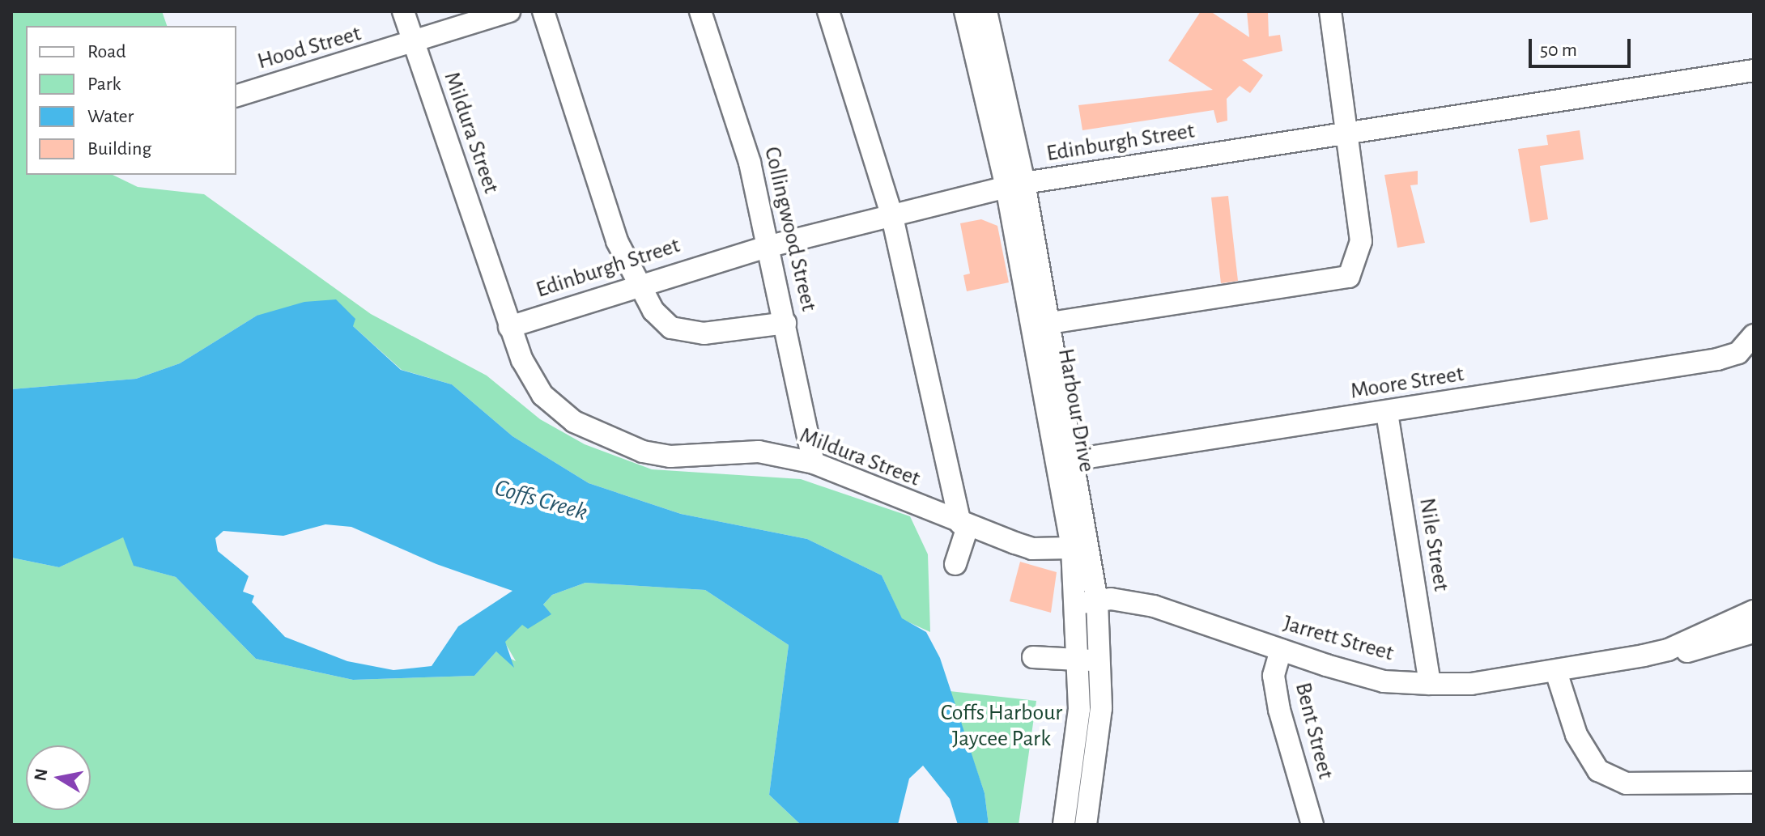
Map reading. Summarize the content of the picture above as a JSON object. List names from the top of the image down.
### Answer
{
  "streets": {
    "street": [
      "Hood Street",
      "Mildura Street",
      "Edinburgh Street",
      "Collingwood Street",
      "Moore Street",
      "Harbour Drive",
      "Nile Street",
      "Jarrett Street",
      "Bent Street"
    ]
  },
  "crossings": [
    ["Hood Street", "Mildura Street"],
    ["Mildura Street", "Edinburgh Street"],
    ["Mildura Street", "Collingwood Street"],
    ["Mildura Street", "Harbour Drive"],
    ["Edinburgh Street", "Collingwood Street"],
    ["Edinburgh Street", "Harbour Drive"],
    ["Moore Street", "Harbour Drive"],
    ["Moore Street", "Nile Street"],
    ["Harbour Drive", "Jarrett Street"],
    ["Nile Street", "Jarrett Street"],
    ["Jarrett Street", "Bent Street"]
  ],
  "water": ["Coffs Creek"],
  "parks": ["Coffs Harbour Jaycee Park"],
  "legend": [
    "Road",
    "Park",
    "Water",
    "Building"
  ],
  "scale_bar": "50 m",
  "north": "left"
}
